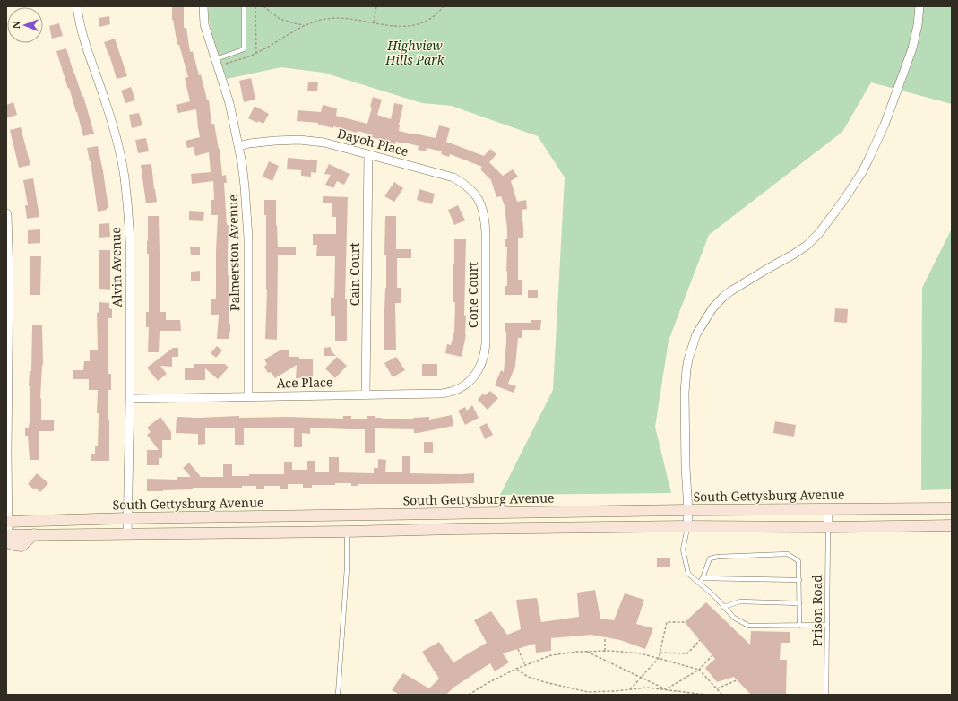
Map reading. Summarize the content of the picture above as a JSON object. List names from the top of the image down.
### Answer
{
  "streets": {
    "main road": ["South Gettysburg Avenue"],
    "street": [
      "Dayoh Place",
      "Palmerston Avenue",
      "Alvin Avenue",
      "Cain Court",
      "Cone Court",
      "Ace Place"
    ],
    "lane": ["Prison Road"]
  },
  "crossings": [
    ["Dayoh Place", "Palmerston Avenue"],
    ["Dayoh Place", "Cain Court"],
    ["Dayoh Place", "Cone Court"],
    ["Palmerston Avenue", "Ace Place"],
    ["Alvin Avenue", "Ace Place"],
    ["Alvin Avenue", "South Gettysburg Avenue"],
    ["Cain Court", "Ace Place"],
    ["Cone Court", "Ace Place"]
  ],
  "parks": ["Highview Hills Park"],
  "north": "left"
}
